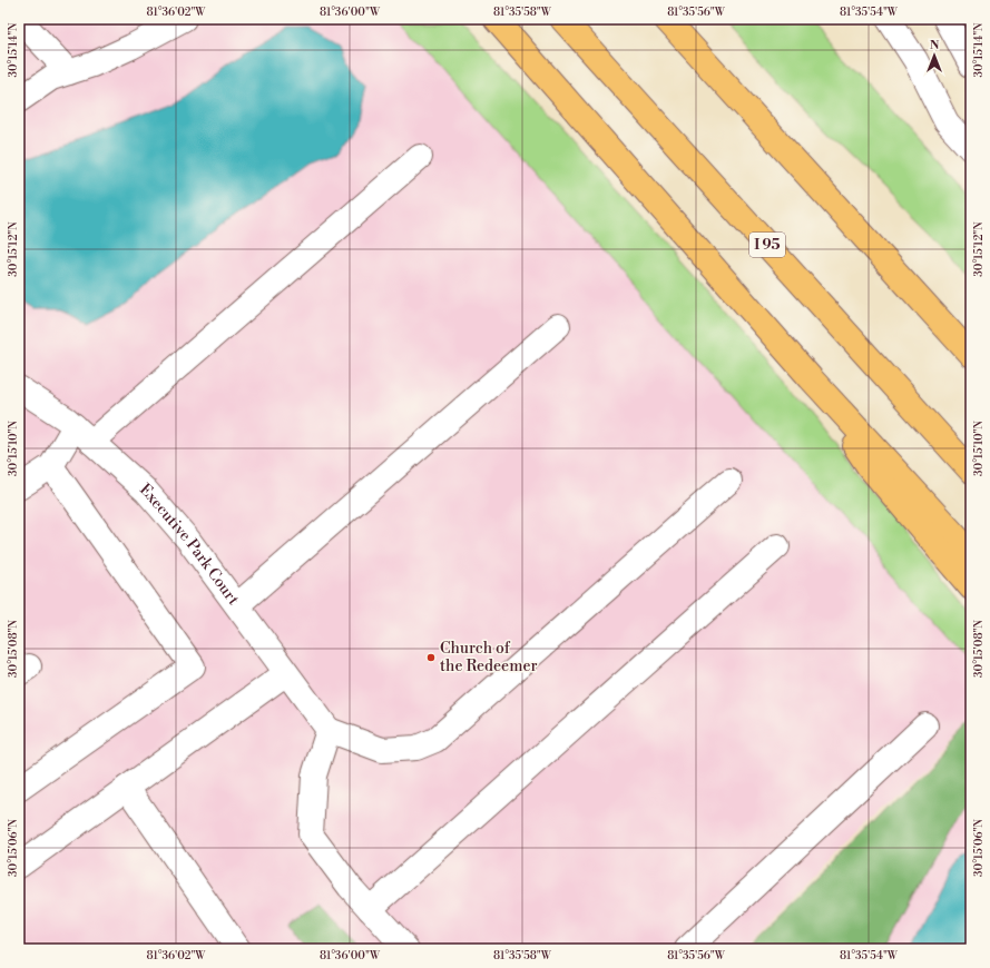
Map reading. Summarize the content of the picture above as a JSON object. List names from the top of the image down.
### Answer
{
  "streets": {
    "highway": ["I 95"],
    "street": ["Executive Park Court"]
  },
  "places": ["Church of the Redeemer"],
  "north": "top",
  "coordinates": [
    "81°36'02\"W",
    "81°36'00\"W",
    "81°35'58\"W",
    "81°35'56\"W",
    "81°35'54\"W",
    "30°15'14\"N",
    "30°15'12\"N",
    "30°15'10\"N",
    "30°15'08\"N",
    "30°15'06\"N"
  ]
}
